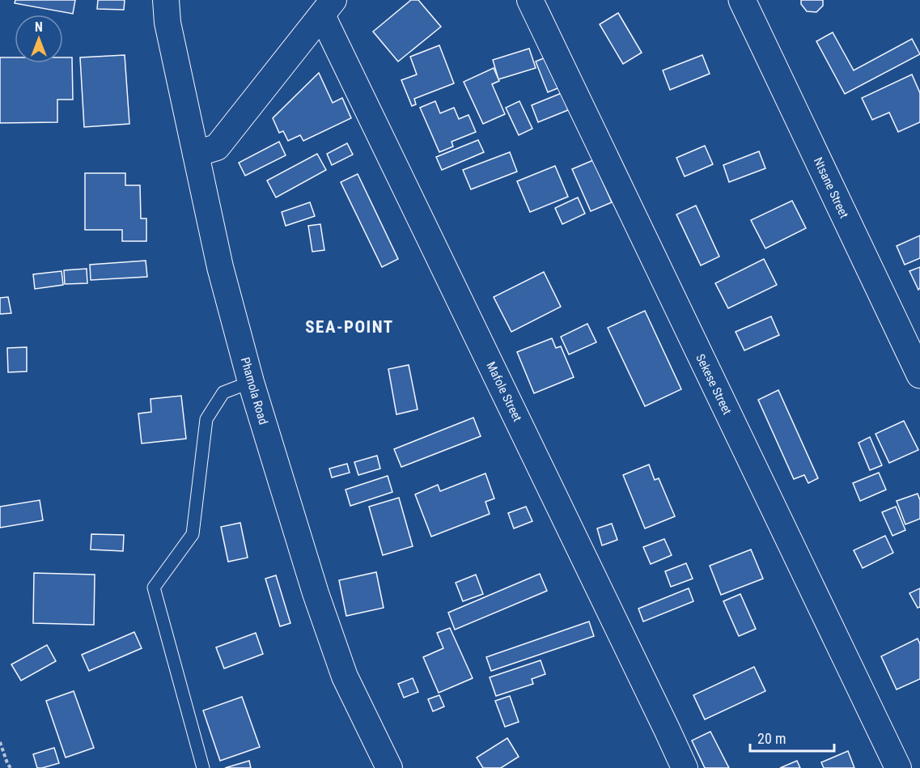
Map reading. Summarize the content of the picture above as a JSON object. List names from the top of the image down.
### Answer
{
  "streets": {
    "street": [
      "Ntsane Street",
      "Sekese Street",
      "Phamola Road",
      "Mafole Street"
    ]
  },
  "districts": ["SEA-POINT"],
  "scale_bar": "20 m",
  "north": "top"
}
